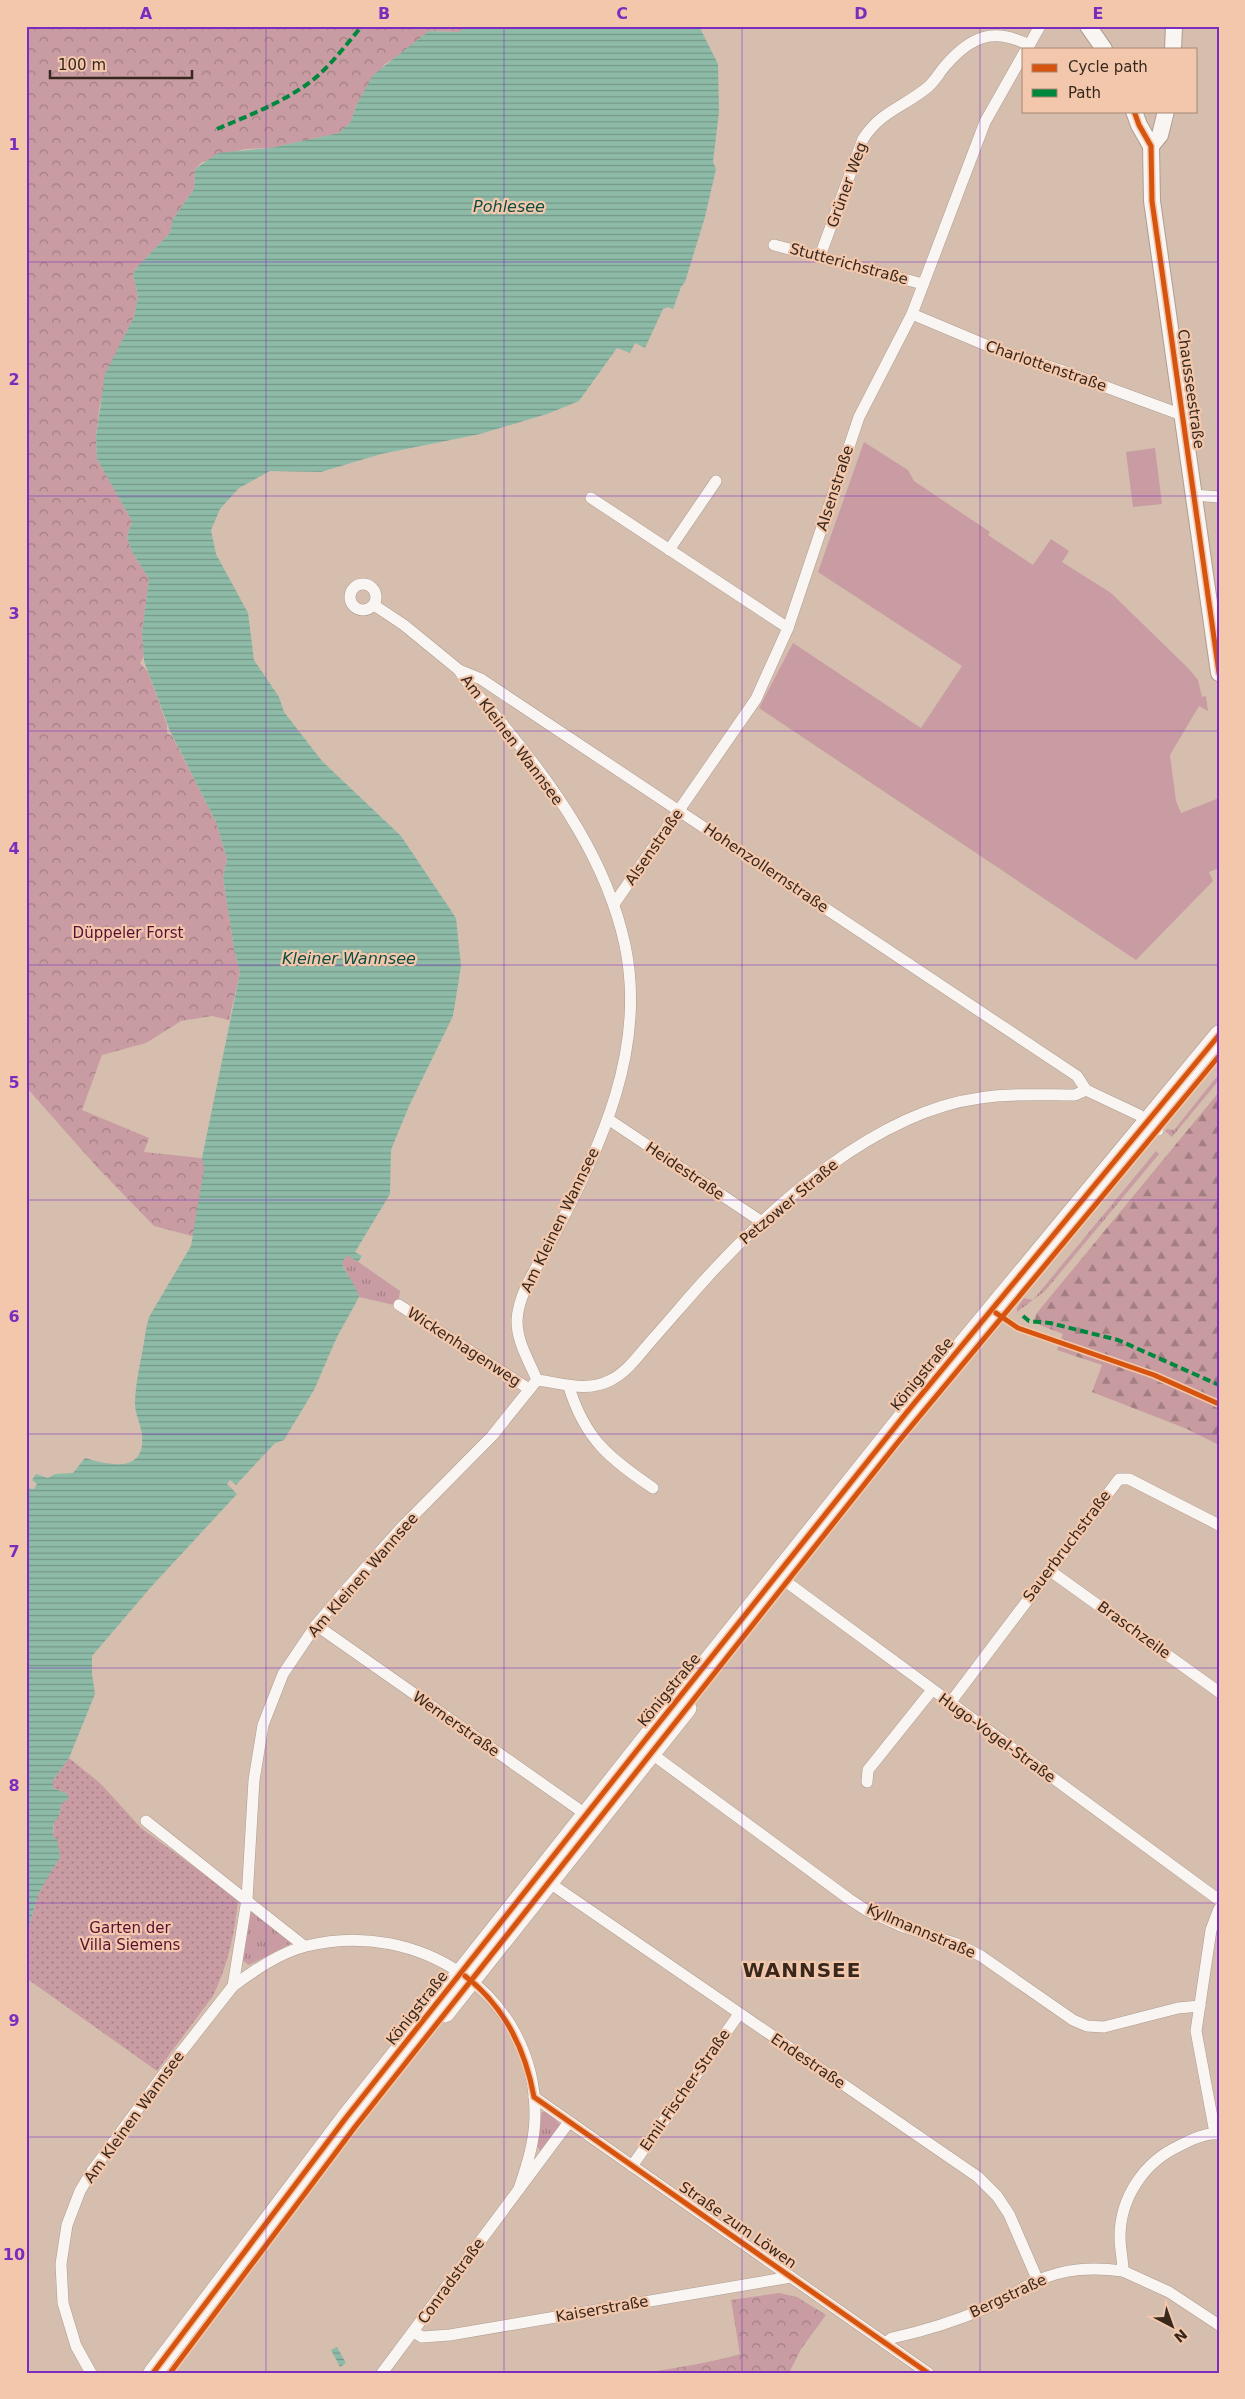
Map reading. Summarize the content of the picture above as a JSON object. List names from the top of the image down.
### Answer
{
  "streets": {
    "main road": ["Königstraße"],
    "street": [
      "Grüner Weg",
      "Stutterichstraße",
      "Charlottenstraße",
      "Chausseestraße",
      "Alsenstraße",
      "Am Kleinen Wannsee",
      "Hohenzollernstraße",
      "Heidestraße",
      "Petzower Straße",
      "Wickenhagenweg",
      "Sauerbruchstraße",
      "Braschzeile",
      "Wernerstraße",
      "Hugo-Vogel-Straße",
      "Kyllmannstraße",
      "Endestraße",
      "Emil-Fischer-Straße",
      "Straße zum Löwen",
      "Conradstraße",
      "Bergstraße",
      "Kaiserstraße"
    ]
  },
  "crossings": [
    ["Grüner Weg", "Stutterichstraße"],
    ["Stutterichstraße", "Alsenstraße"],
    ["Charlottenstraße", "Chausseestraße"],
    ["Charlottenstraße", "Alsenstraße"],
    ["Alsenstraße", "Am Kleinen Wannsee"],
    ["Alsenstraße", "Hohenzollernstraße"],
    ["Am Kleinen Wannsee", "Hohenzollernstraße"],
    ["Am Kleinen Wannsee", "Heidestraße"],
    ["Am Kleinen Wannsee", "Petzower Straße"],
    ["Am Kleinen Wannsee", "Wickenhagenweg"],
    ["Am Kleinen Wannsee", "Wernerstraße"],
    ["Am Kleinen Wannsee", "Conradstraße"],
    ["Hohenzollernstraße", "Petzower Straße"],
    ["Hohenzollernstraße", "Königstraße"],
    ["Heidestraße", "Petzower Straße"],
    ["Petzower Straße", "Wickenhagenweg"],
    ["Königstraße", "Wernerstraße"],
    ["Königstraße", "Hugo-Vogel-Straße"],
    ["Königstraße", "Kyllmannstraße"],
    ["Königstraße", "Endestraße"],
    ["Königstraße", "Conradstraße"],
    ["Sauerbruchstraße", "Braschzeile"],
    ["Sauerbruchstraße", "Hugo-Vogel-Straße"],
    ["Endestraße", "Emil-Fischer-Straße"],
    ["Endestraße", "Bergstraße"],
    ["Emil-Fischer-Straße", "Straße zum Löwen"],
    ["Straße zum Löwen", "Conradstraße"],
    ["Straße zum Löwen", "Bergstraße"],
    ["Straße zum Löwen", "Kaiserstraße"],
    ["Conradstraße", "Kaiserstraße"]
  ],
  "districts": ["WANNSEE"],
  "water": ["Pohlesee", "Kleiner Wannsee"],
  "parks": ["Düppeler Forst", "Garten der Villa Siemens"],
  "legend": ["Cycle path", "Path"],
  "scale_bar": "100 m",
  "north": "bottom right",
  "grid": {
    "columns": [
      "A",
      "B",
      "C",
      "D",
      "E"
    ],
    "rows": [
      "1",
      "2",
      "3",
      "4",
      "5",
      "6",
      "7",
      "8",
      "9",
      "10"
    ]
  }
}
